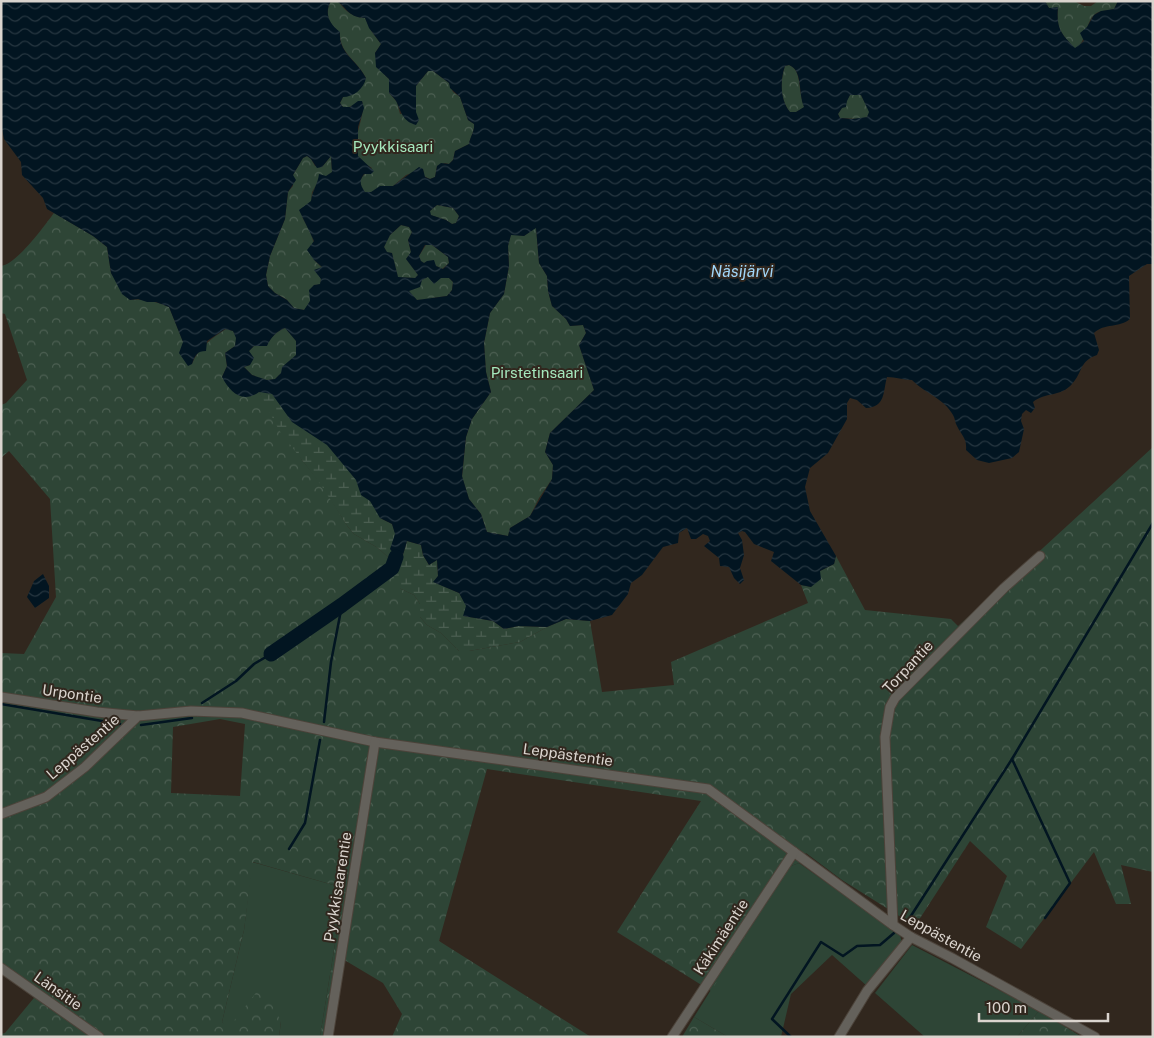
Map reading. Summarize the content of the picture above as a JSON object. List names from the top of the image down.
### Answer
{
  "streets": {
    "street": [
      "Torpantie",
      "Urpontie",
      "Leppästentie",
      "Pyykkisaarentie",
      "Käkimäentie",
      "Länsitie"
    ]
  },
  "crossings": [
    ["Torpantie", "Leppästentie"],
    ["Urpontie", "Leppästentie"],
    ["Leppästentie", "Pyykkisaarentie"],
    ["Leppästentie", "Käkimäentie"]
  ],
  "water": ["Näsijärvi"],
  "parks": ["Pyykkisaari", "Pirstetinsaari"],
  "scale_bar": "100 m"
}
